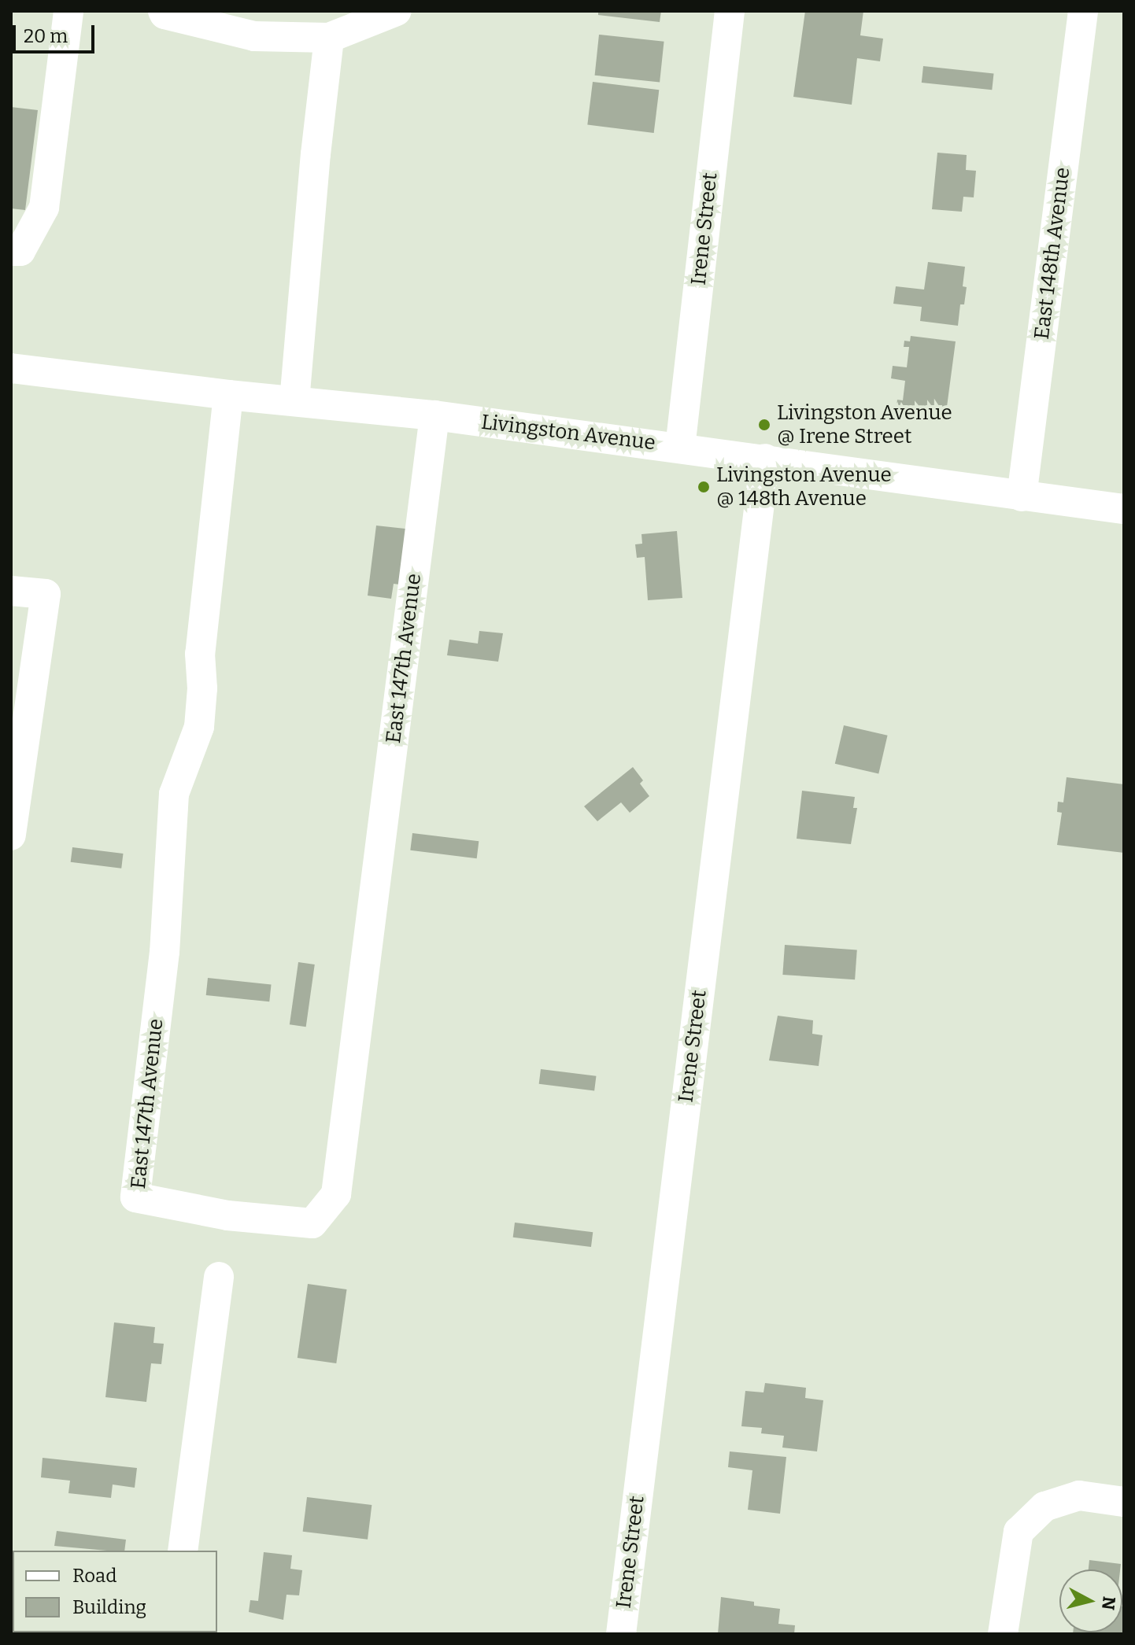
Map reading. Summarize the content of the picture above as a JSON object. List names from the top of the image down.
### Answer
{
  "streets": {
    "street": [
      "Irene Street",
      "East 148th Avenue",
      "Livingston Avenue",
      "East 147th Avenue"
    ]
  },
  "crossings": [
    ["Irene Street", "Livingston Avenue"],
    ["East 148th Avenue", "Livingston Avenue"],
    ["Livingston Avenue", "East 147th Avenue"]
  ],
  "places": ["Livingston Avenue @ Irene Street", "Livingston Avenue @ 148th Avenue"],
  "legend": ["Road", "Building"],
  "scale_bar": "20 m",
  "north": "right"
}
